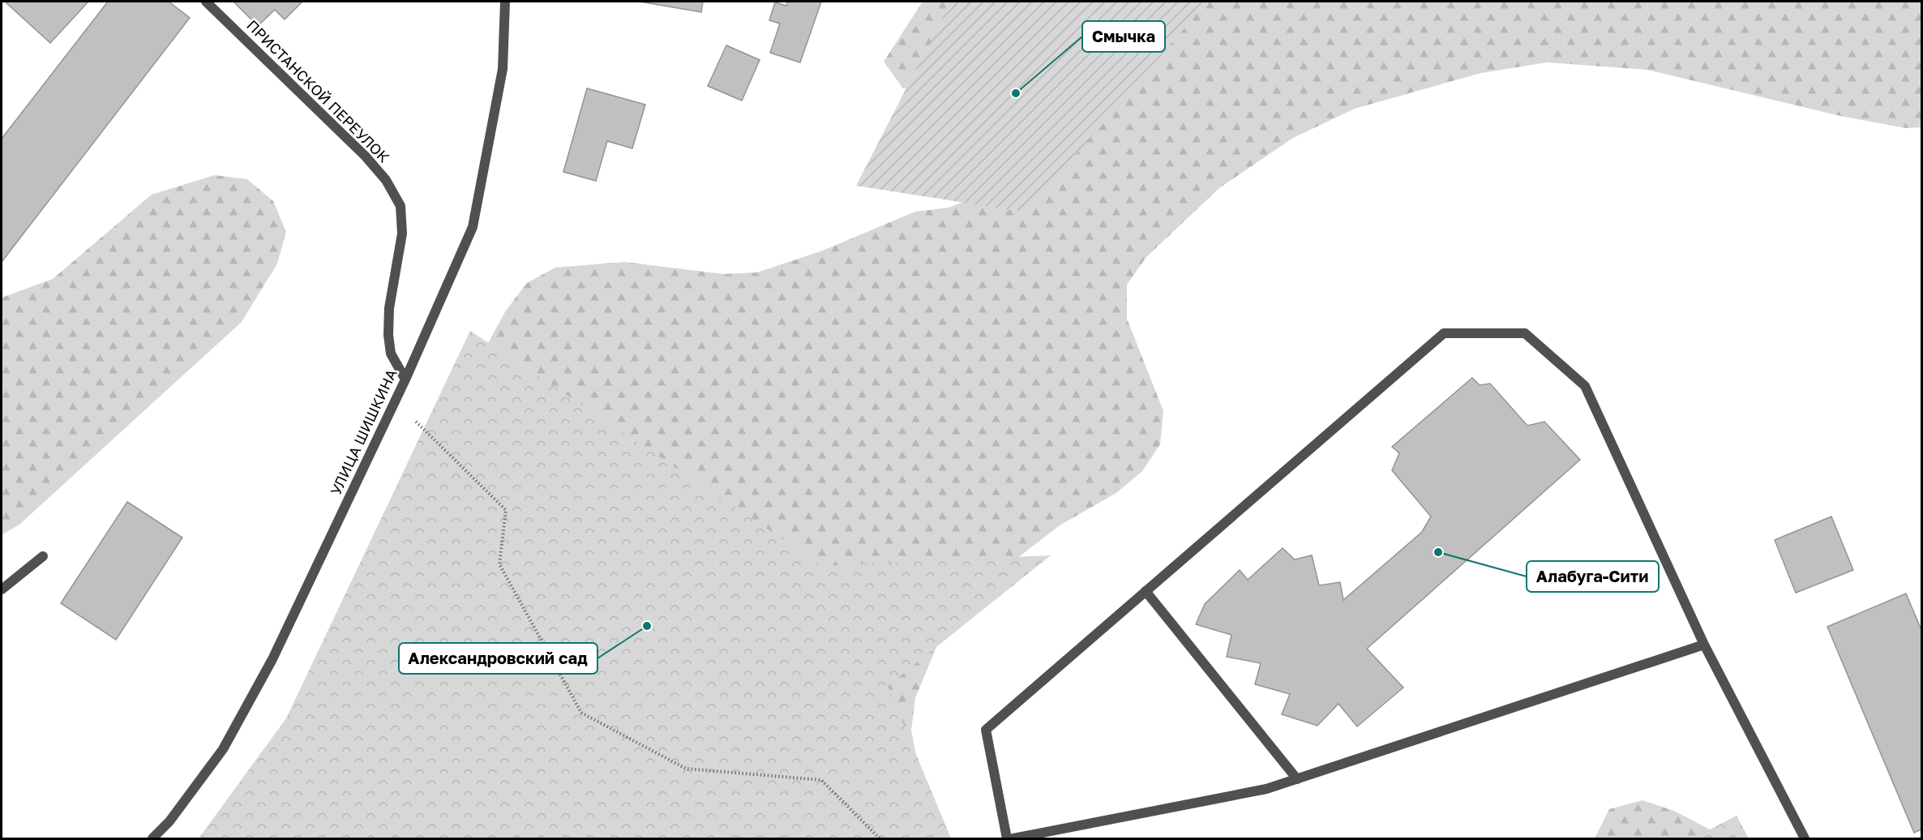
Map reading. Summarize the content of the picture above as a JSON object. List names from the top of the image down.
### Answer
{
  "streets": {
    "street": ["ПРИСТАНСКОЙ ПЕРЕУЛОК", "УЛИЦА ШИШКИНА"]
  },
  "crossings": [
    ["ПРИСТАНСКОЙ ПЕРЕУЛОК", "УЛИЦА ШИШКИНА"]
  ],
  "places": ["Смычка", "Алабуга-Сити", "Александровский сад"]
}
